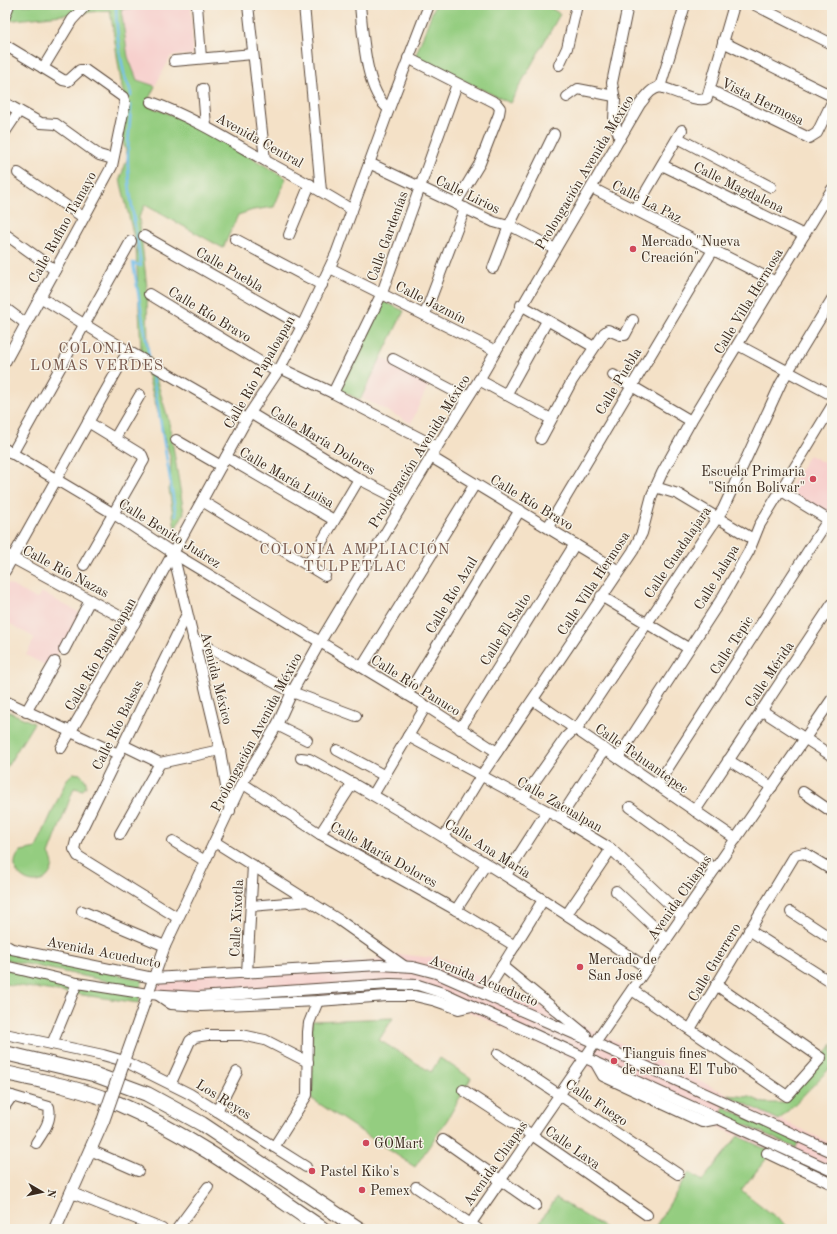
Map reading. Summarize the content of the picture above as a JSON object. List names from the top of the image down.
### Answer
{
  "streets": {
    "street": [
      "Vista Hermosa",
      "Avenida Central",
      "Prolongación Avenida México",
      "Calle Magdalena",
      "Calle Lirios",
      "Calle La Paz",
      "Calle Rufino Tamayo",
      "Calle Gardenías",
      "Calle Puebla",
      "Calle Villa Hermosa",
      "Calle Jazmín",
      "Calle Río Bravo",
      "Calle Río Papaloapan",
      "Calle María Dolores",
      "Calle María Luisa",
      "Calle Benito Juárez",
      "Calle Guadalajara",
      "Calle Río Nazas",
      "Calle Jalapa",
      "Calle Río Azul",
      "Calle El Salto",
      "Calle Tepic",
      "Calle Mérida",
      "Avenida México",
      "Calle Río Panuco",
      "Calle Río Balsas",
      "Calle Tehuantepec",
      "Calle Zacualpan",
      "Calle Ana María",
      "Avenida Chiapas",
      "Calle Xixotla",
      "Avenida Acueducto",
      "Calle Guerrero",
      "Los Reyes",
      "Calle Fuego",
      "Calle Lava"
    ]
  },
  "crossings": [
    ["Avenida Central", "Calle Río Papaloapan"],
    ["Prolongación Avenida México", "Calle Lirios"],
    ["Prolongación Avenida México", "Calle La Paz"],
    ["Prolongación Avenida México", "Calle Jazmín"],
    ["Prolongación Avenida México", "Calle Río Bravo"],
    ["Prolongación Avenida México", "Calle María Dolores"],
    ["Prolongación Avenida México", "Calle Benito Juárez"],
    ["Prolongación Avenida México", "Avenida México"],
    ["Prolongación Avenida México", "Calle Río Panuco"],
    ["Prolongación Avenida México", "Calle Río Balsas"],
    ["Prolongación Avenida México", "Avenida Acueducto"],
    ["Prolongación Avenida México", "Los Reyes"],
    ["Calle Magdalena", "Calle Villa Hermosa"],
    ["Calle Lirios", "Calle Gardenías"],
    ["Calle Lirios", "Calle Río Papaloapan"],
    ["Calle La Paz", "Calle Puebla"],
    ["Calle La Paz", "Calle Villa Hermosa"],
    ["Calle Rufino Tamayo", "Calle María Dolores"],
    ["Calle Gardenías", "Calle Jazmín"],
    ["Calle Gardenías", "Calle Río Bravo"],
    ["Calle Puebla", "Calle Río Bravo"],
    ["Calle Puebla", "Calle Río Papaloapan"],
    ["Calle Villa Hermosa", "Calle Río Bravo"],
    ["Calle Villa Hermosa", "Calle Río Panuco"],
    ["Calle Villa Hermosa", "Calle Tehuantepec"],
    ["Calle Villa Hermosa", "Calle Zacualpan"],
    ["Calle Villa Hermosa", "Calle Ana María"],
    ["Calle Jazmín", "Calle Río Papaloapan"],
    ["Calle Río Bravo", "Calle Río Papaloapan"],
    ["Calle Río Bravo", "Calle Río Azul"],
    ["Calle Río Bravo", "Calle El Salto"],
    ["Calle Río Papaloapan", "Calle María Dolores"],
    ["Calle Río Papaloapan", "Calle María Luisa"],
    ["Calle Río Papaloapan", "Calle Benito Juárez"],
    ["Calle Río Papaloapan", "Calle Río Nazas"],
    ["Calle Río Papaloapan", "Avenida México"],
    ["Calle Benito Juárez", "Avenida México"],
    ["Calle Benito Juárez", "Calle Río Panuco"],
    ["Calle Guadalajara", "Calle Tehuantepec"],
    ["Calle Guadalajara", "Calle Zacualpan"],
    ["Calle Jalapa", "Calle Tehuantepec"],
    ["Calle Río Azul", "Calle Río Panuco"],
    ["Calle El Salto", "Calle Río Panuco"],
    ["Calle Tepic", "Calle Tehuantepec"],
    ["Calle Mérida", "Calle Tehuantepec"],
    ["Avenida México", "Calle Río Balsas"],
    ["Calle Tehuantepec", "Avenida Chiapas"],
    ["Calle Zacualpan", "Avenida Chiapas"],
    ["Calle Ana María", "Avenida Chiapas"],
    ["Avenida Chiapas", "Avenida Acueducto"],
    ["Avenida Chiapas", "Calle Fuego"],
    ["Avenida Chiapas", "Calle Lava"],
    ["Calle Xixotla", "Avenida Acueducto"]
  ],
  "districts": ["COLONIA LOMAS VERDES", "COLONIA AMPLIACIÓN TULPETLAC"],
  "places": [
    "Mercado \"Nueva Creación\"",
    "Escuela Primaria \"Simón Bolivar\"",
    "Mercado de San José",
    "Tianguis fines de semana El Tubo",
    "GOMart",
    "Pastel Kiko's",
    "Pemex"
  ],
  "north": "right"
}
